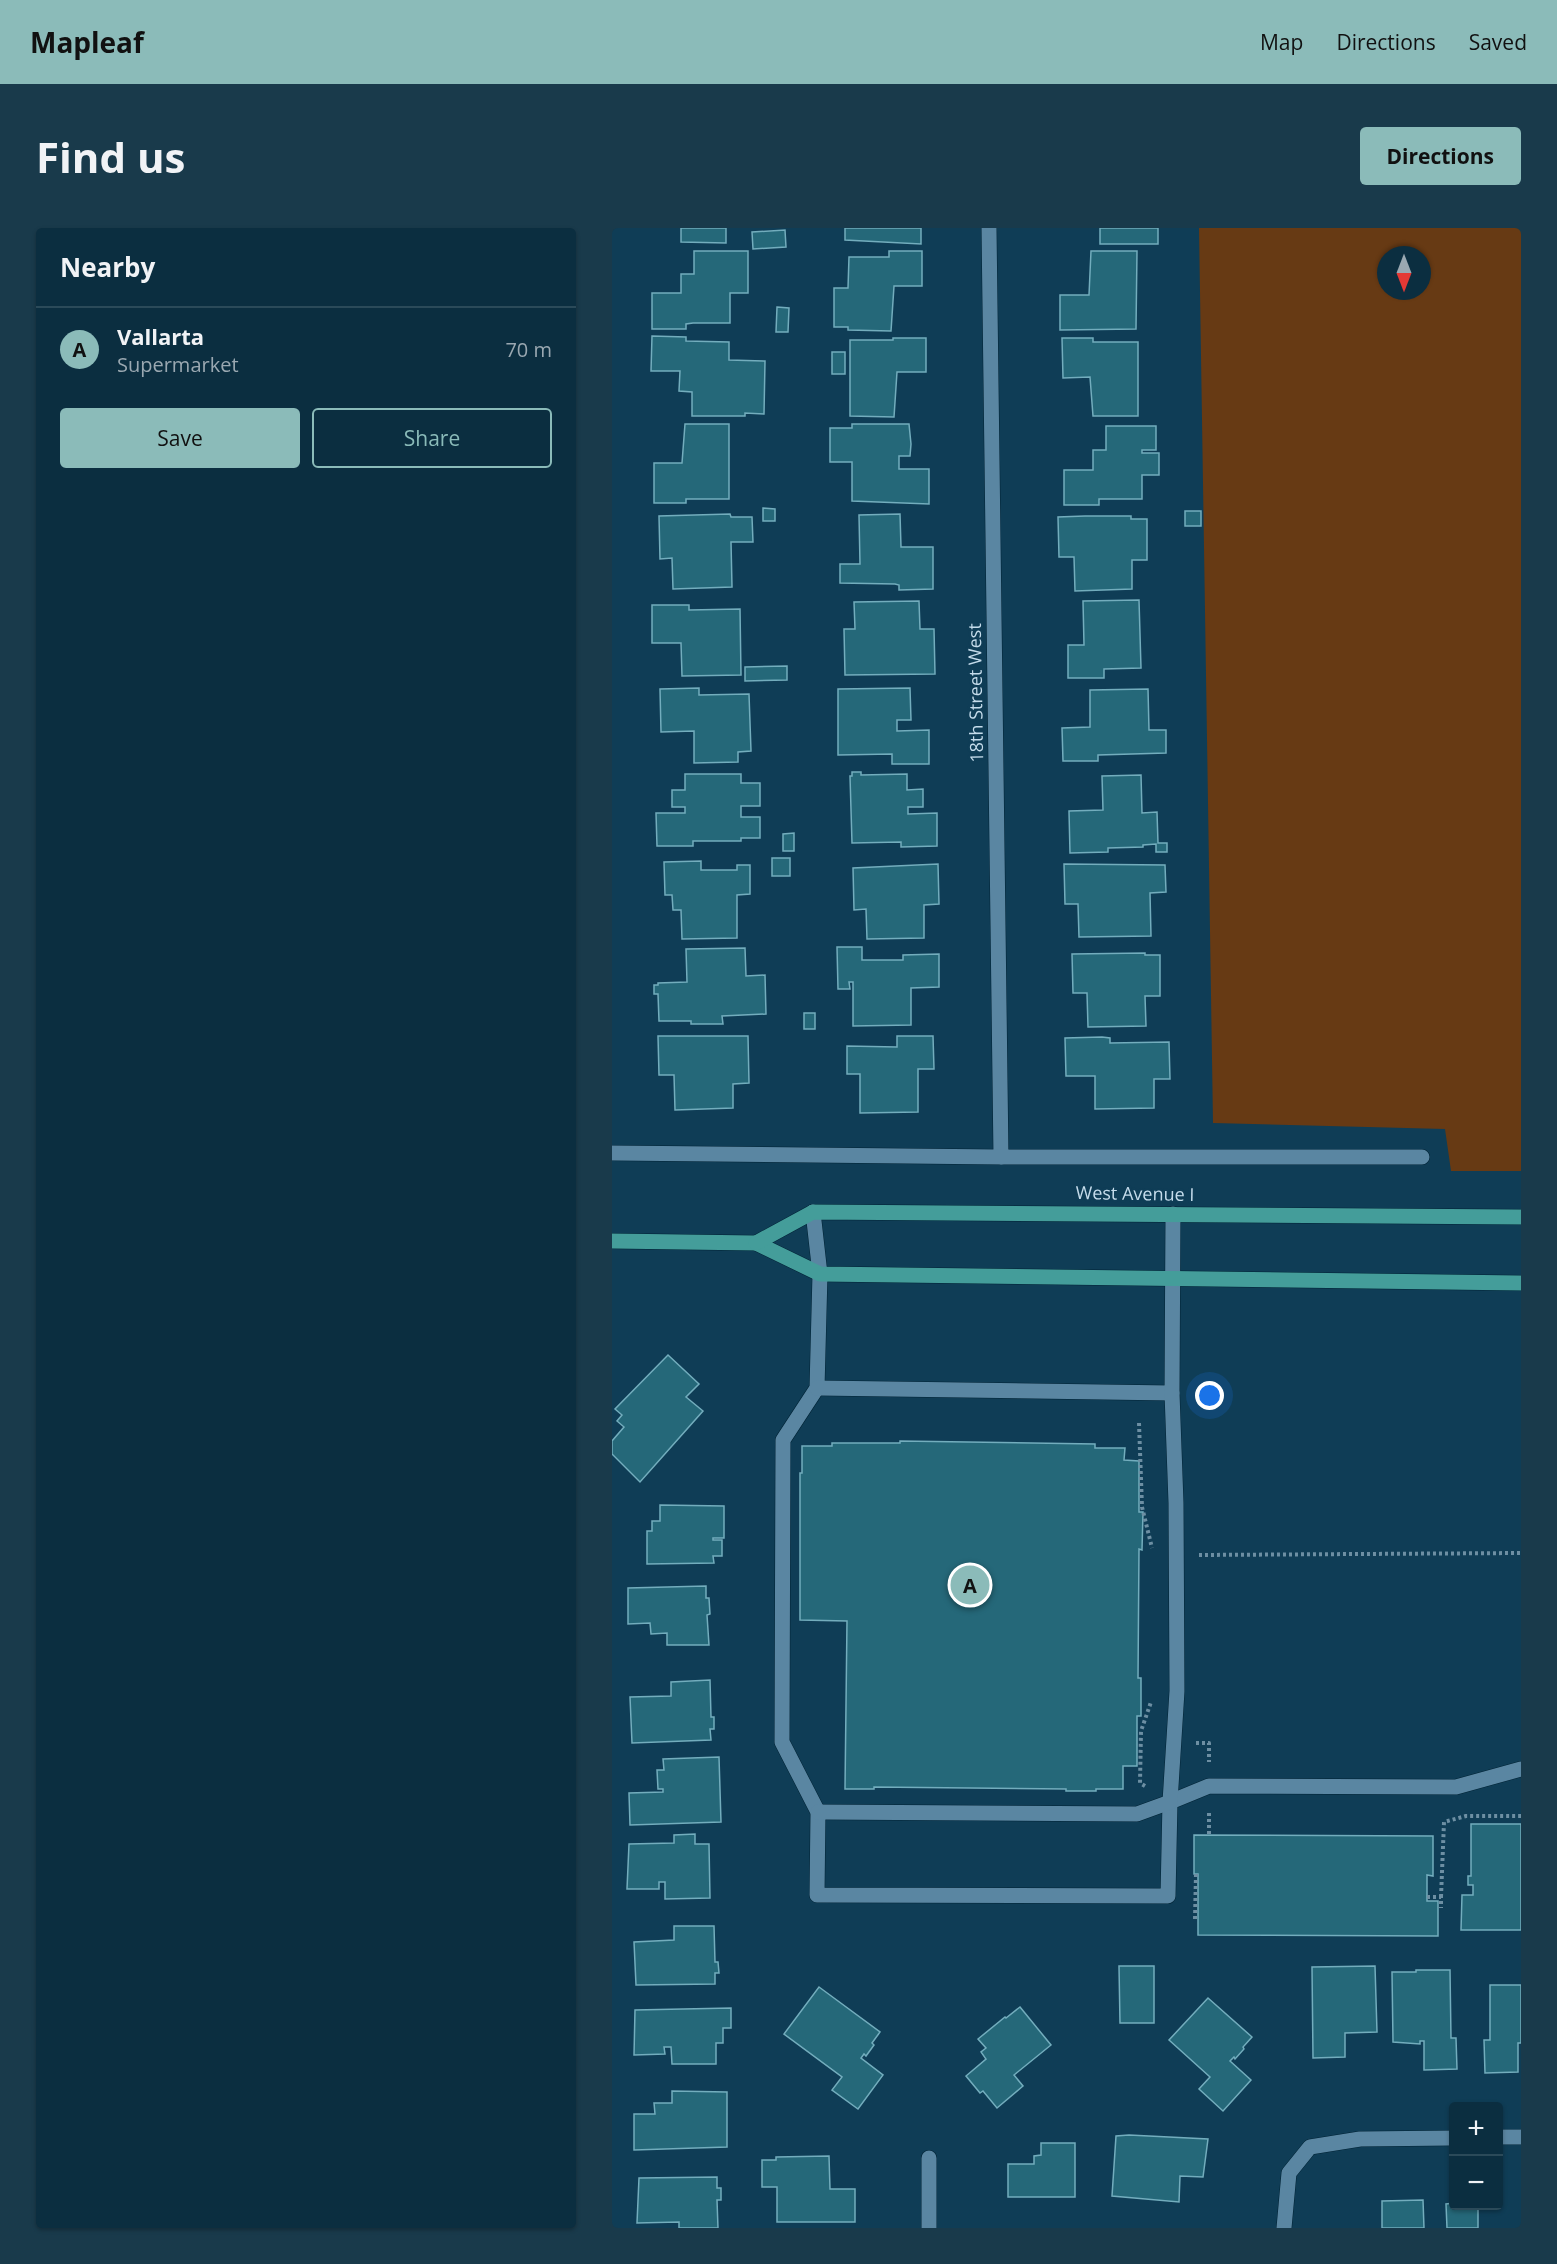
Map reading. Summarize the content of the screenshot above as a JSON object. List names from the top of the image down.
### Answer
{
  "streets": {
    "main road": ["West Avenue I"],
    "street": ["18th Street West"]
  },
  "north": "bottom",
  "page": {
    "header": "Mapleaf",
    "nav": ["Map", "Directions", "Saved"],
    "buttons": [
      "Directions",
      ["Save", "Share"]
    ],
    "title": "Find us",
    "heading": "Nearby",
    "list": [
      {
        "mark": "A",
        "name": "Vallarta",
        "note": "Supermarket",
        "value": "70 m"
      }
    ],
    "pins": "A",
    "map_buttons": ["+", "−"]
  }
}
